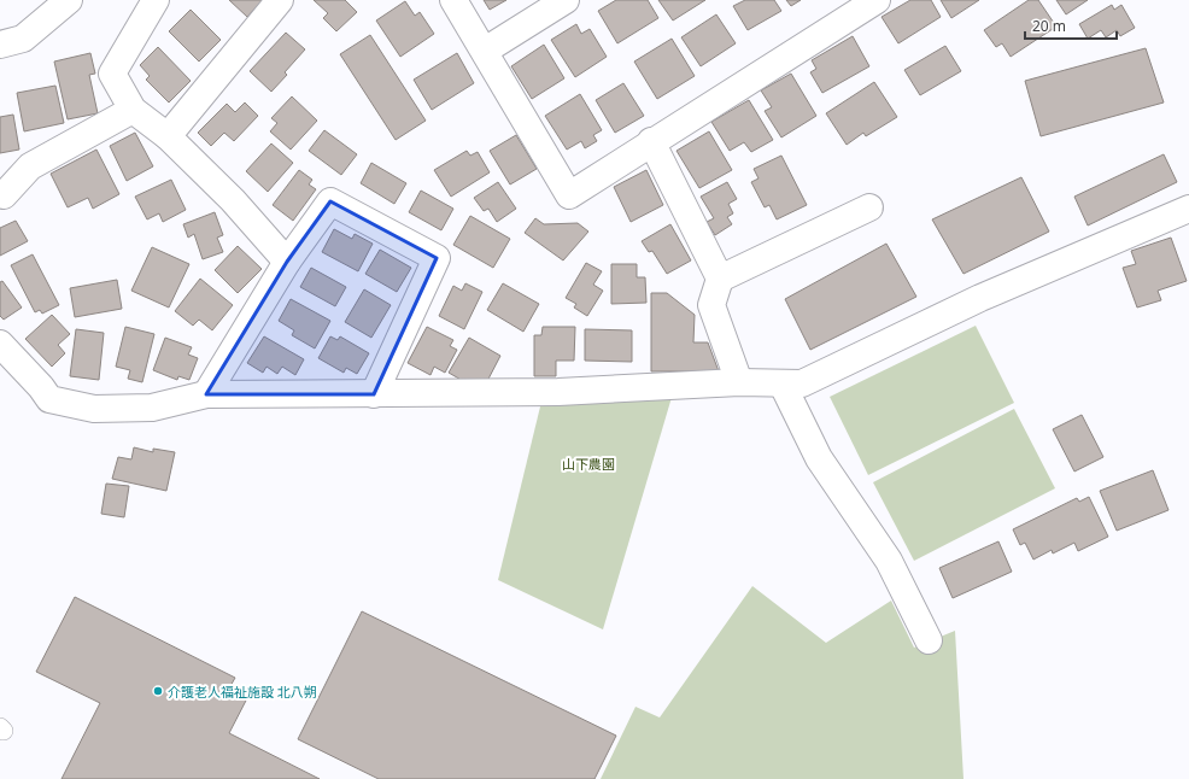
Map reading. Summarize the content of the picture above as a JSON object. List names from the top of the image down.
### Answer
{
  "parks": ["山下農園"],
  "places": ["介護老人福祉施設 北八朔"],
  "scale_bar": "20 m"
}
